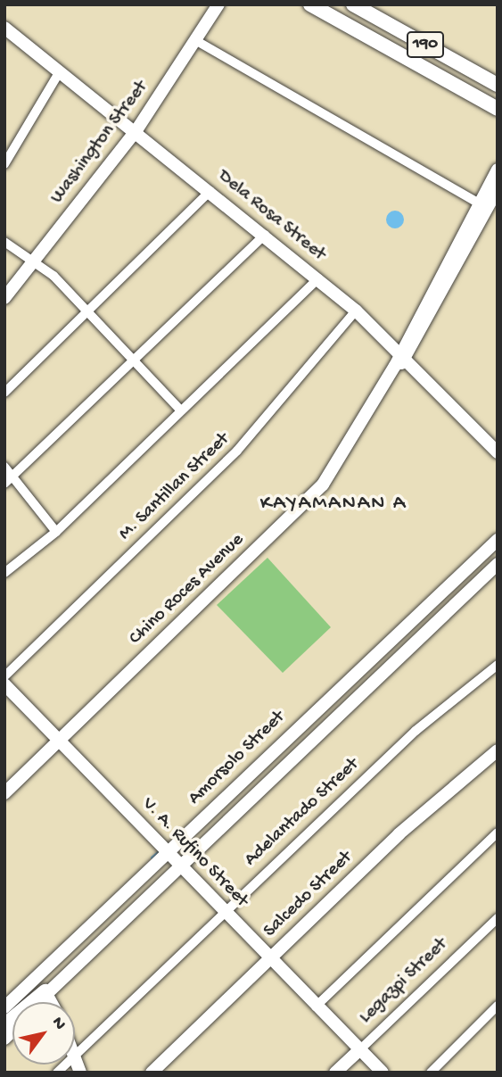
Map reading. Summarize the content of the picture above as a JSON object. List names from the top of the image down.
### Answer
{
  "streets": {
    "main road": ["190"],
    "street": [
      "Washington Street",
      "Dela Rosa Street",
      "M. Santillan Street",
      "Chino Roces Avenue",
      "Amorsolo Street",
      "Adelantado Street",
      "V. A. Rufino Street",
      "Salcedo Street",
      "Legazpi Street"
    ]
  },
  "crossings": [
    ["Washington Street", "Dela Rosa Street"],
    ["Dela Rosa Street", "M. Santillan Street"],
    ["Dela Rosa Street", "Chino Roces Avenue"],
    ["Chino Roces Avenue", "V. A. Rufino Street"],
    ["Amorsolo Street", "V. A. Rufino Street"],
    ["Adelantado Street", "V. A. Rufino Street"],
    ["V. A. Rufino Street", "Salcedo Street"],
    ["V. A. Rufino Street", "Legazpi Street"]
  ],
  "districts": ["KAYAMANAN A"],
  "north": "top right"
}
